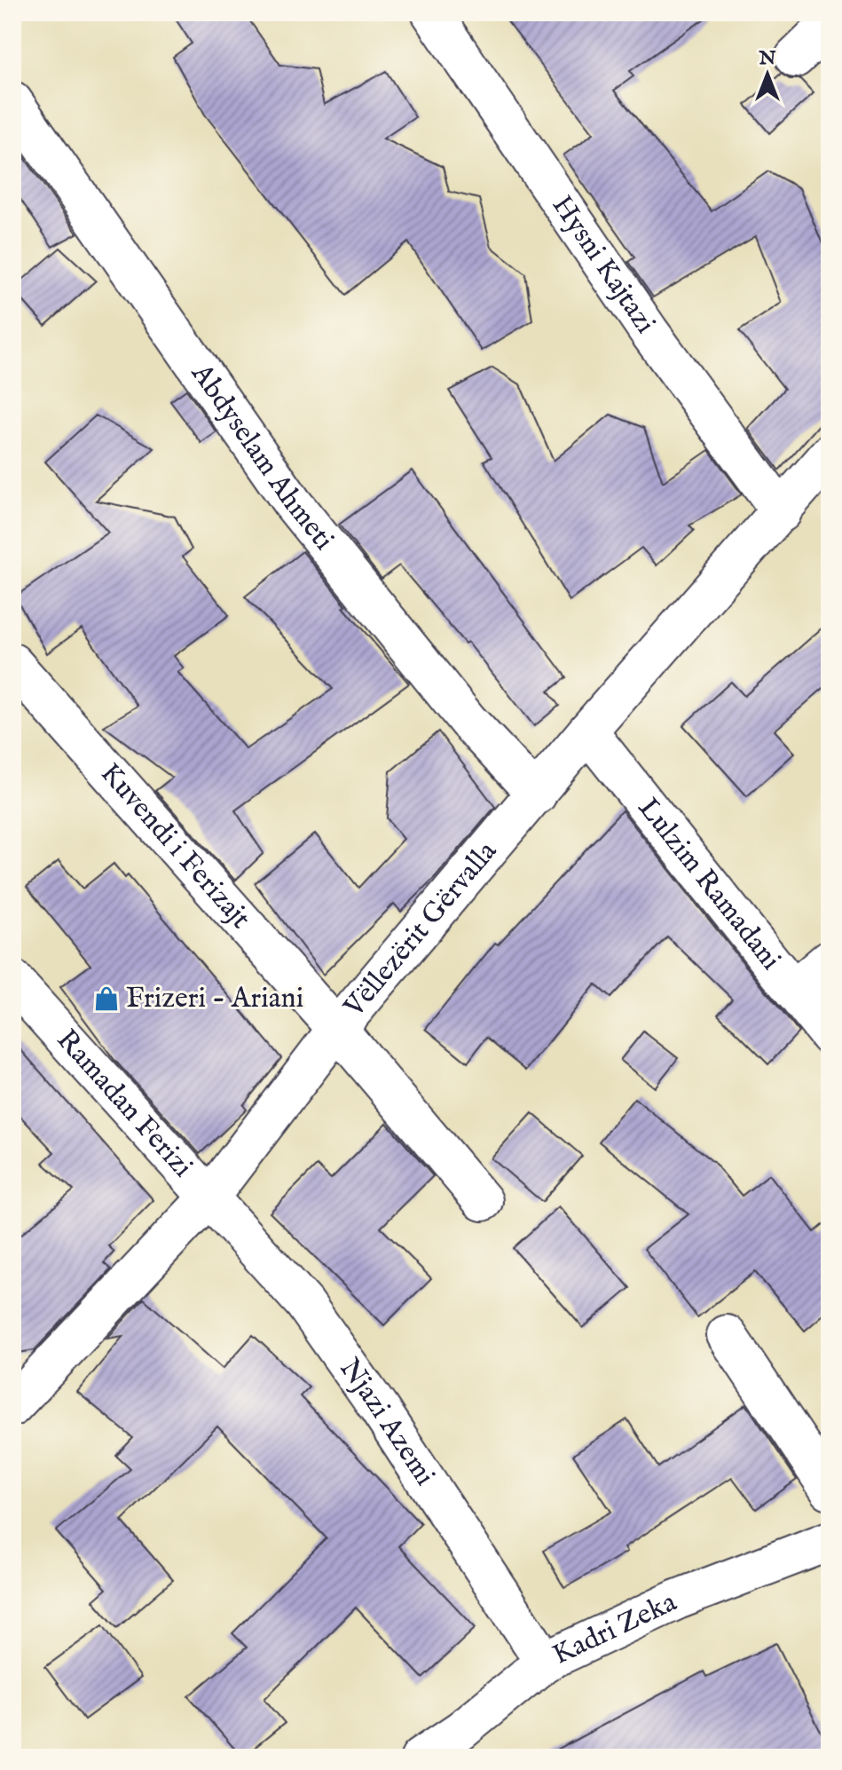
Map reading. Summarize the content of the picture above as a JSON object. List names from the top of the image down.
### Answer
{
  "streets": {
    "street": [
      "Hysni Kajtazi",
      "Abdyselam Ahmeti",
      "Kuvendi i Ferizajt",
      "Lulzim Ramadani",
      "Vëllezërit Gërvalla",
      "Ramadan Ferizi",
      "Njazi Azemi",
      "Kadri Zeka"
    ]
  },
  "crossings": [
    ["Hysni Kajtazi", "Vëllezërit Gërvalla"],
    ["Abdyselam Ahmeti", "Vëllezërit Gërvalla"],
    ["Kuvendi i Ferizajt", "Vëllezërit Gërvalla"],
    ["Lulzim Ramadani", "Vëllezërit Gërvalla"],
    ["Vëllezërit Gërvalla", "Ramadan Ferizi"],
    ["Vëllezërit Gërvalla", "Njazi Azemi"],
    ["Ramadan Ferizi", "Njazi Azemi"],
    ["Njazi Azemi", "Kadri Zeka"]
  ],
  "places": {
    "shop": ["Frizeri - Ariani"]
  },
  "north": "top"
}
